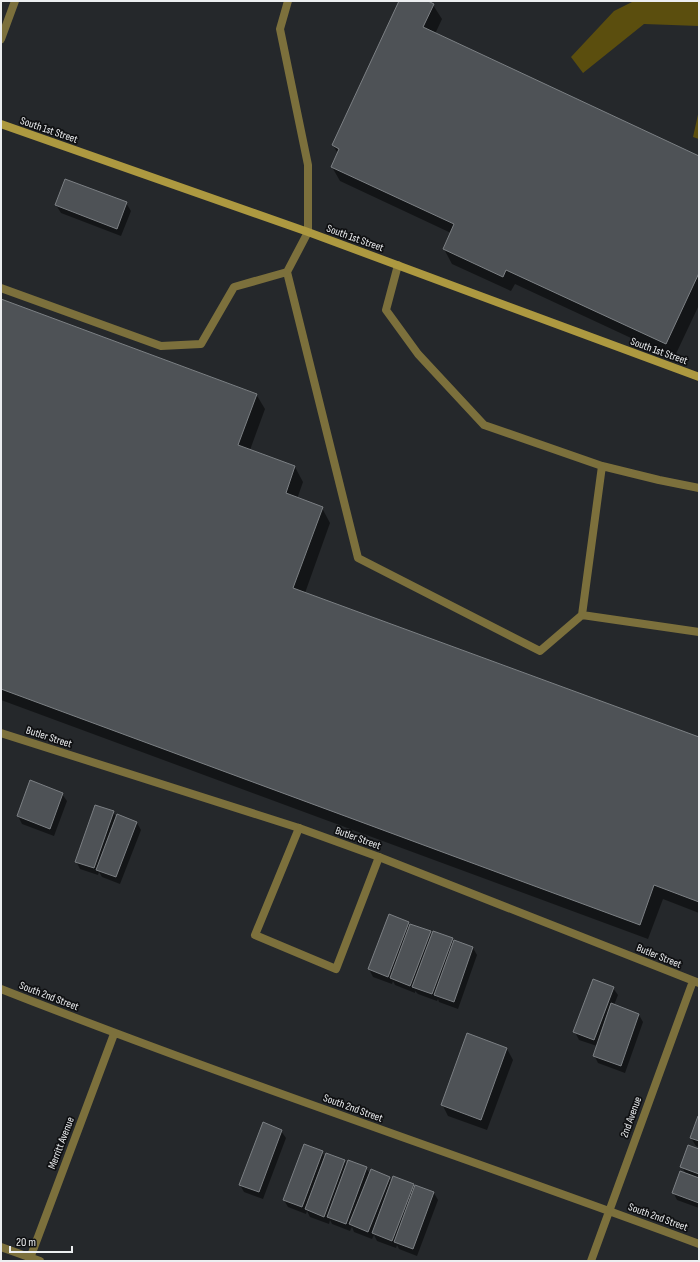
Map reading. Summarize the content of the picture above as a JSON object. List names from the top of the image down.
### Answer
{
  "streets": {
    "street": [
      "South 1st Street",
      "Butler Street",
      "South 2nd Street",
      "2nd Avenue",
      "Merritt Avenue"
    ]
  },
  "crossings": [
    ["Butler Street", "2nd Avenue"],
    ["South 2nd Street", "2nd Avenue"],
    ["South 2nd Street", "Merritt Avenue"]
  ],
  "scale_bar": "20 m"
}
